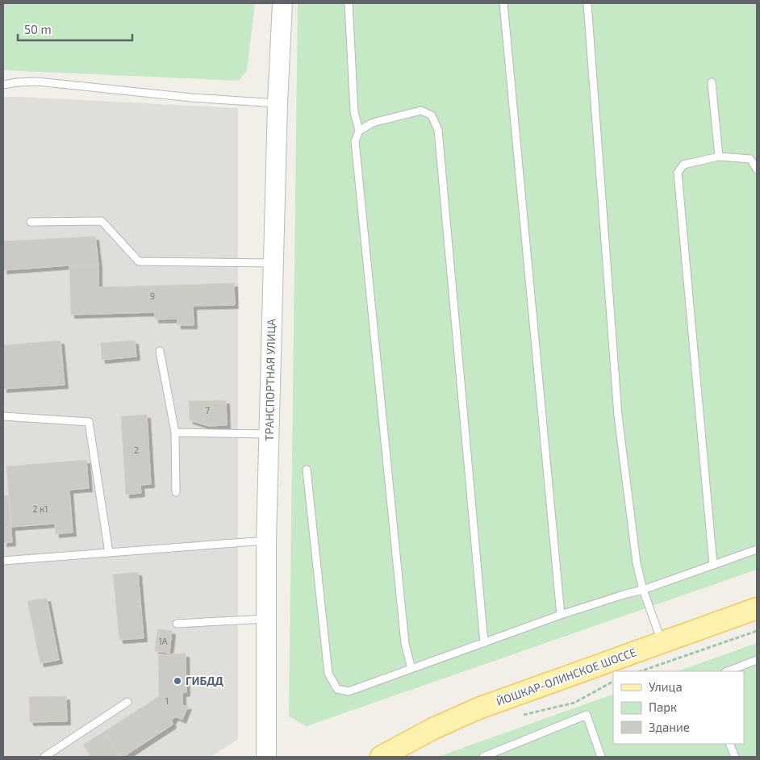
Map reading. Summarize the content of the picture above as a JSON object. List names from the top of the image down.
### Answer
{
  "streets": {
    "main road": ["ТРАНСПОРТНАЯ УЛИЦА", "ЙОШКАР-ОЛИНСКОЕ ШОССЕ"]
  },
  "places": ["ГИБДД"],
  "house_numbers": [
    "9",
    "7",
    "2",
    "2 к1",
    "1А",
    "1"
  ],
  "legend": ["Улица", "Парк", "Здание"],
  "scale_bar": "50 m"
}
